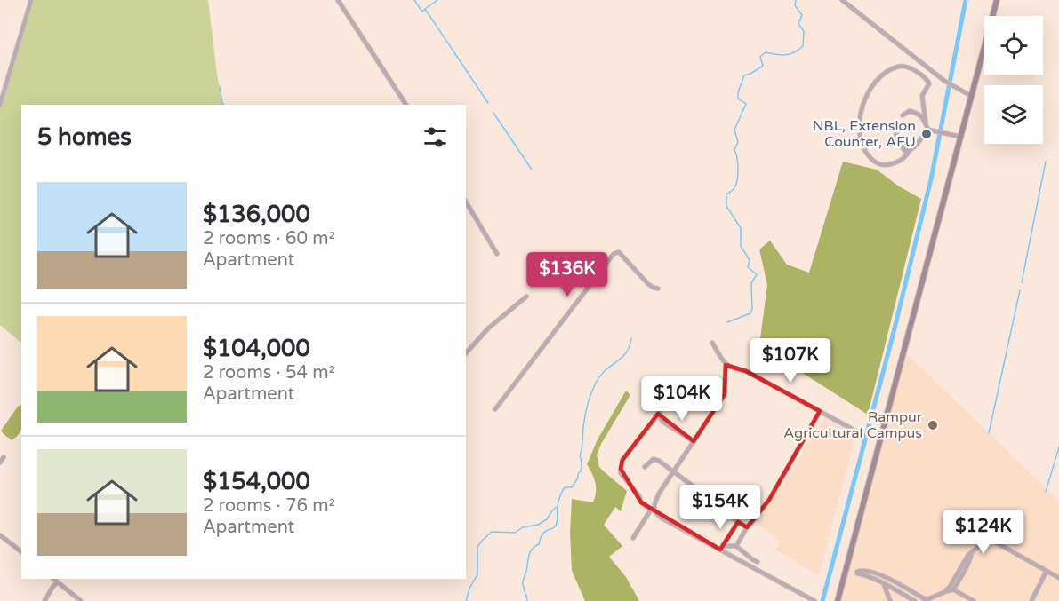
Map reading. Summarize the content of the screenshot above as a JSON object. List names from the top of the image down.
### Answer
{
  "places": ["NBL, Extension Counter, AFU", "Rampur Agricultural Campus"],
  "page": {
    "heading": "5 homes",
    "list": [
      {
        "name": "$136,000",
        "note": "2 rooms · 60 m² · Apartment"
      },
      {
        "name": "$104,000",
        "note": "2 rooms · 54 m² · Apartment"
      },
      {
        "name": "$154,000",
        "note": "2 rooms · 76 m² · Apartment"
      }
    ],
    "price": [
      "$136K",
      "$107K",
      "$104K",
      "$154K",
      "$124K"
    ]
  }
}
